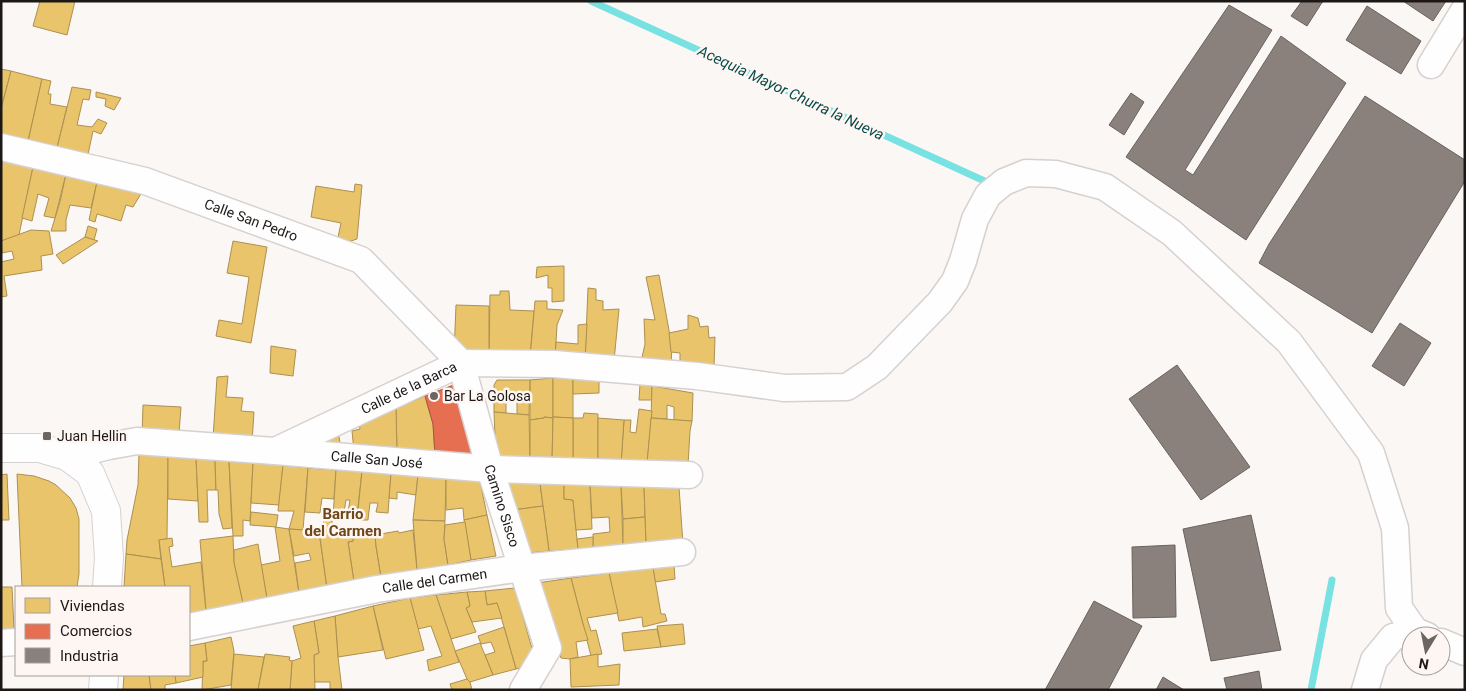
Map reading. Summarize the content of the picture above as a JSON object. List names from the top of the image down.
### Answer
{
  "streets": {
    "street": [
      "Calle San Pedro",
      "Calle de la Barca",
      "Calle San José",
      "Camino Sisco",
      "Calle del Carmen"
    ]
  },
  "crossings": [
    ["Calle San Pedro", "Calle de la Barca"],
    ["Calle San Pedro", "Camino Sisco"],
    ["Calle de la Barca", "Calle San José"],
    ["Calle de la Barca", "Camino Sisco"],
    ["Calle San José", "Camino Sisco"],
    ["Camino Sisco", "Calle del Carmen"]
  ],
  "districts": ["Barrio del Carmen"],
  "water": ["Acequia Mayor Churra la Nueva"],
  "places": {
    "other": ["Bar La Golosa"],
    "transit": ["Juan Hellin"]
  },
  "legend": ["Viviendas", "Comercios", "Industria"],
  "north": "bottom"
}
